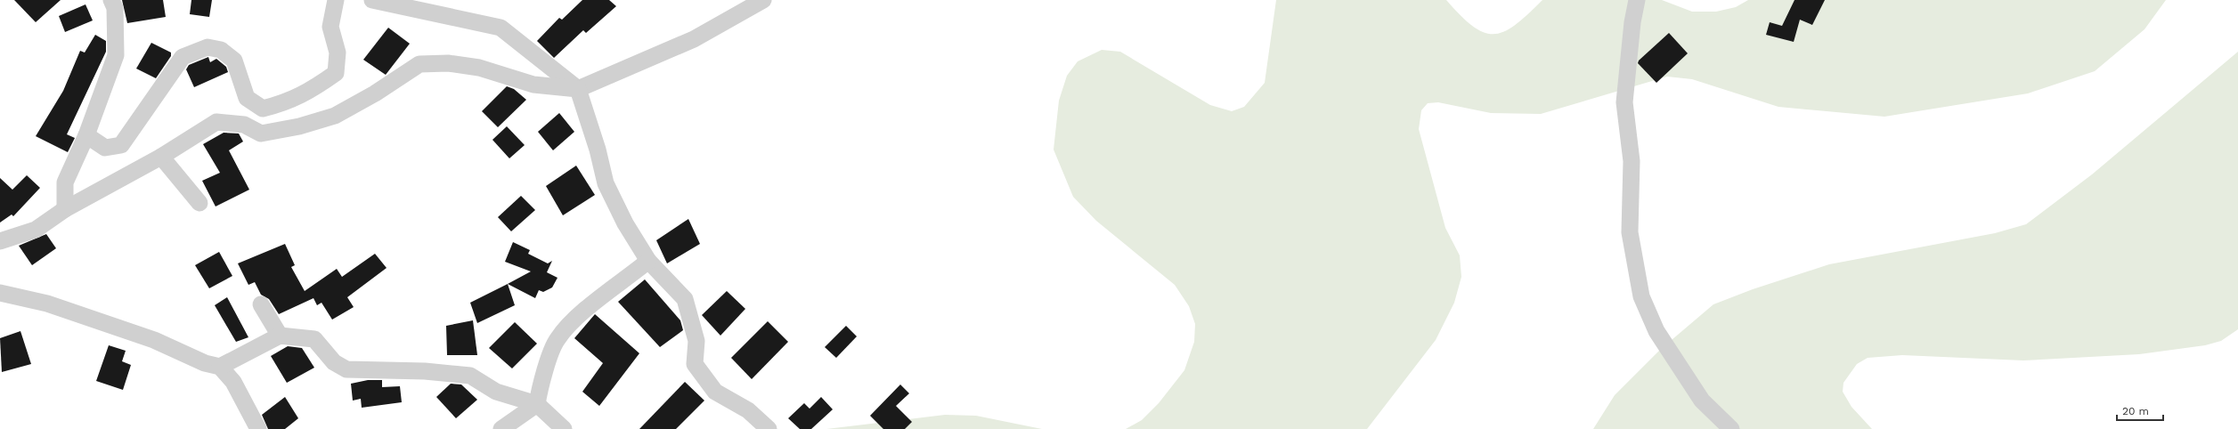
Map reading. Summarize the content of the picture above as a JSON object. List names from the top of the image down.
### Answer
{
  "scale_bar": "20 m"
}
